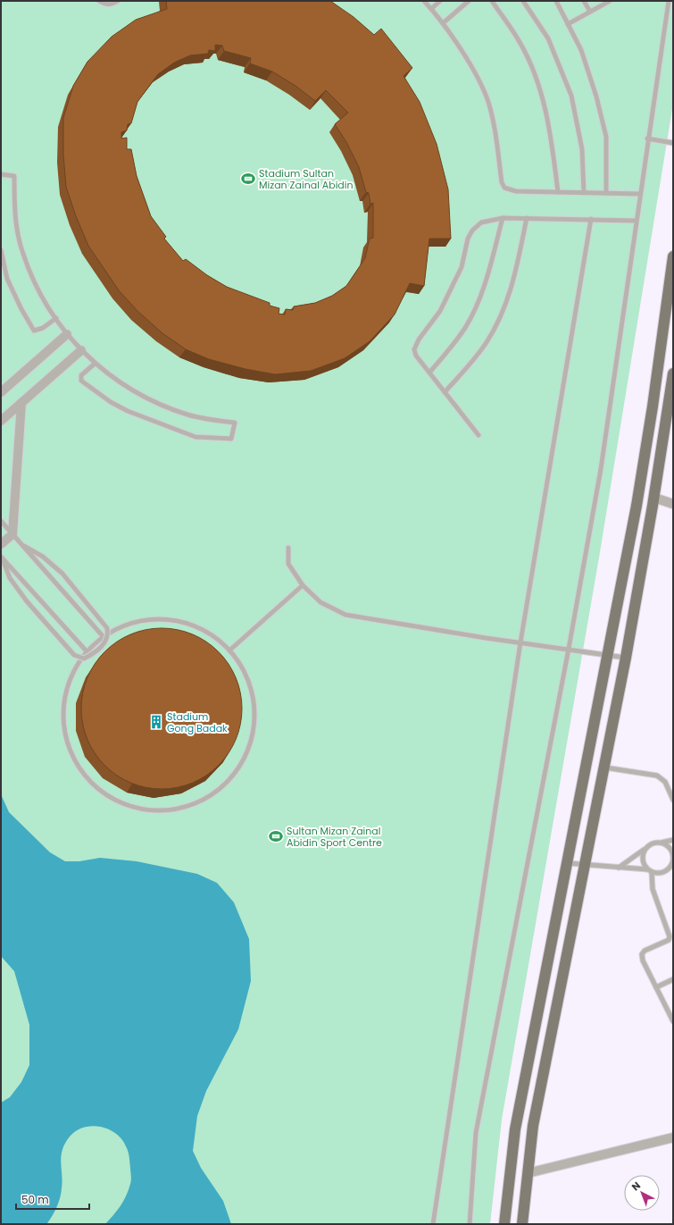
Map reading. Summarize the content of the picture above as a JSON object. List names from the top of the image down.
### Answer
{
  "places": {
    "sports": ["Stadium Sultan Mizan Zainal Abidin", "Sultan Mizan Zainal Abidin Sport Centre"],
    "building": ["Stadium Gong Badak"]
  },
  "scale_bar": "50 m",
  "north": "top left"
}
